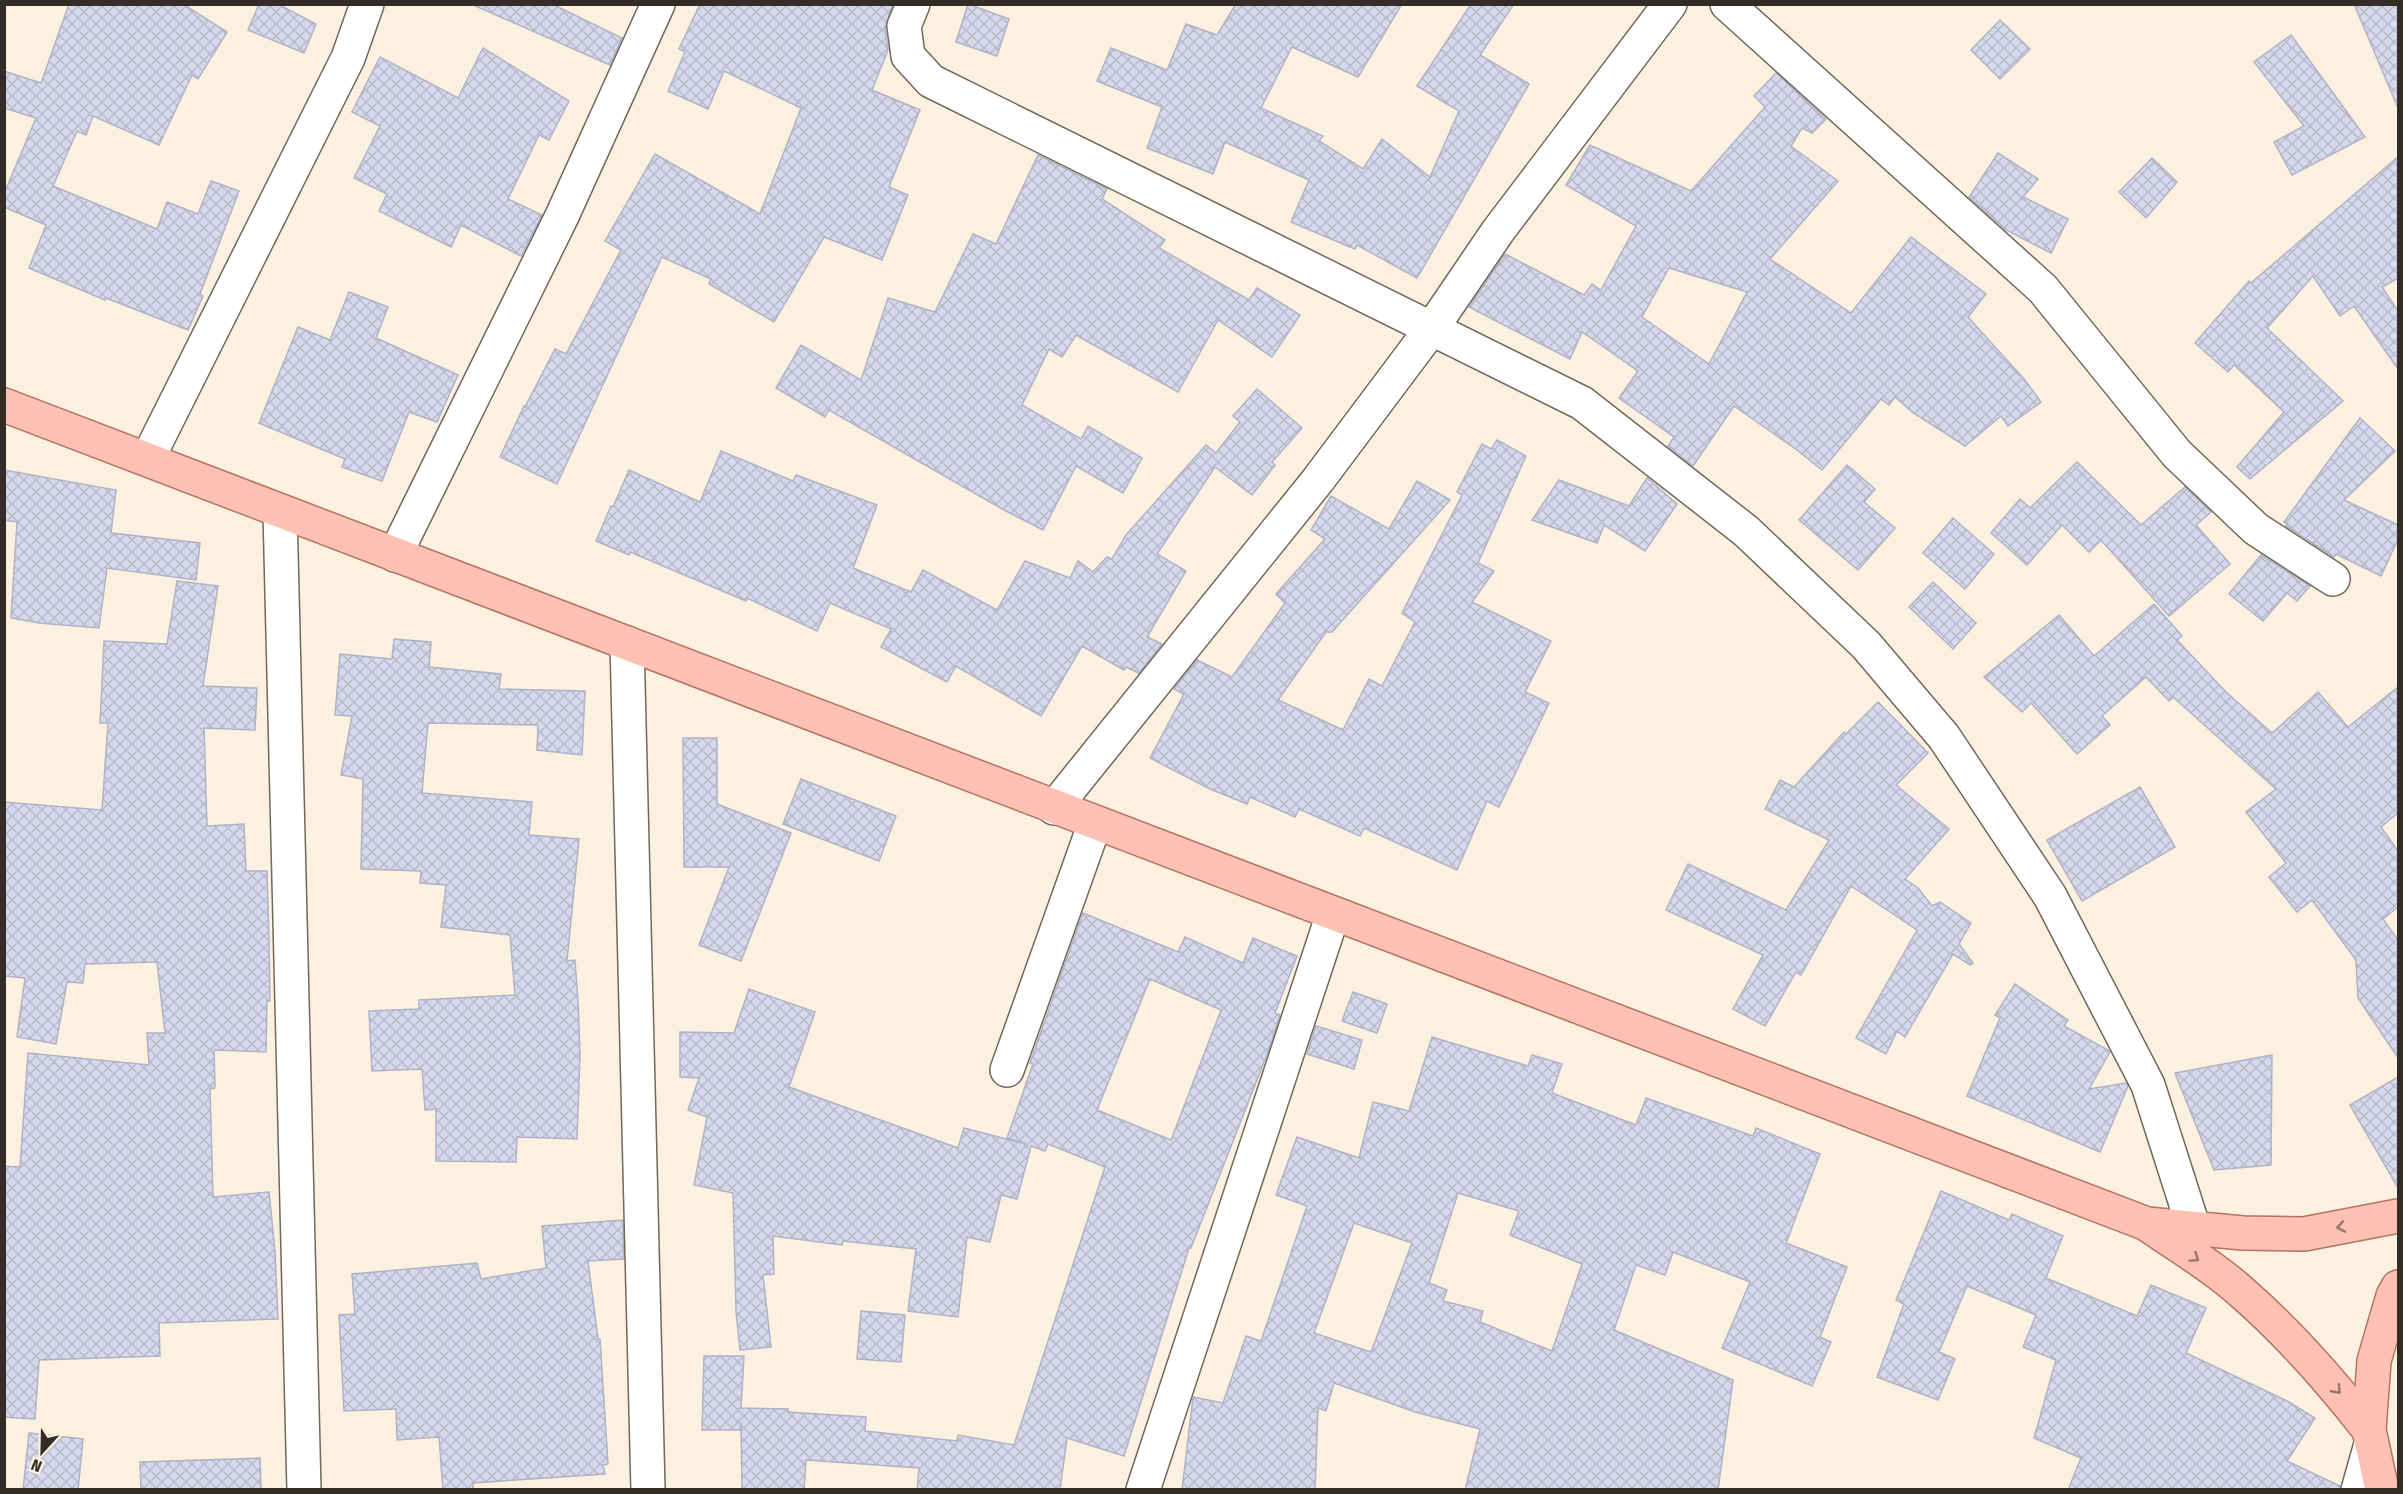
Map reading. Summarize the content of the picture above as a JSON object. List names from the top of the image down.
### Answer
{
  "north": "bottom"
}
